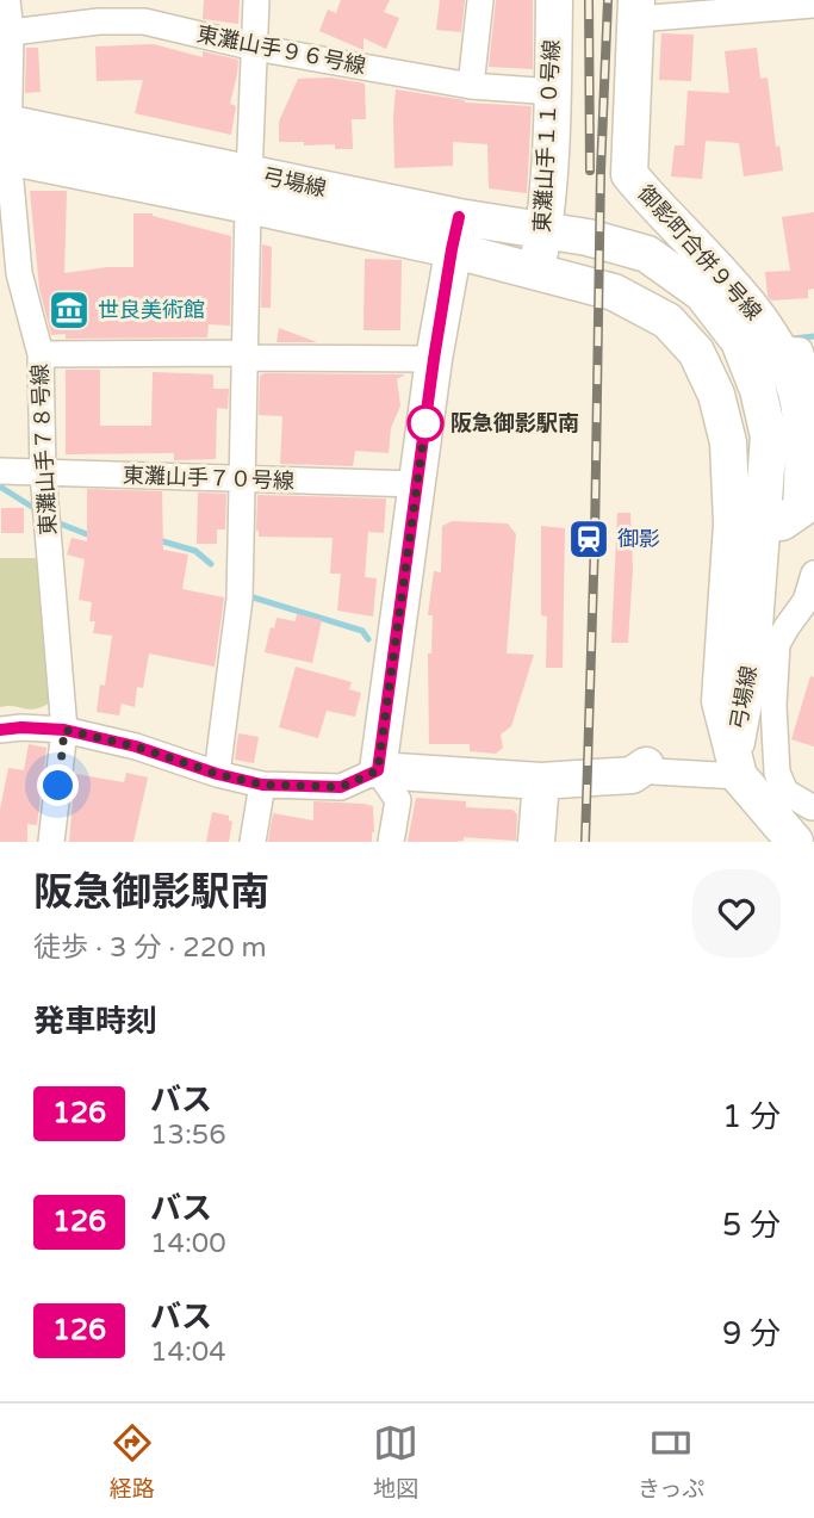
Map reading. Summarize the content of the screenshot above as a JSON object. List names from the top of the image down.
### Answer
{
  "streets": {
    "street": [
      "東灘山手９６号線",
      "東灘山手１１０号線",
      "弓場線",
      "御影町合併９号線",
      "東灘山手７８号線",
      "東灘山手７０号線"
    ]
  },
  "crossings": [
    ["東灘山手９６号線", "東灘山手１１０号線"],
    ["東灘山手９６号線", "東灘山手７８号線"],
    ["東灘山手１１０号線", "弓場線"],
    ["弓場線", "御影町合併９号線"],
    ["弓場線", "東灘山手７８号線"],
    ["東灘山手７８号線", "東灘山手７０号線"]
  ],
  "places": {
    "museum": ["世良美術館"],
    "other": ["阪急御影駅南"],
    "station": ["御影"]
  },
  "lines": ["bus line 126"],
  "page": {
    "heading": [
      ["阪急御影駅南", "徒歩 · 3 分 · 220 m"],
      "発車時刻"
    ],
    "list": [
      {
        "mark": "126",
        "name": "バス",
        "note": "13:56",
        "value": "1 分"
      },
      {
        "mark": "126",
        "name": "バス",
        "note": "14:00",
        "value": "5 分"
      },
      {
        "mark": "126",
        "name": "バス",
        "note": "14:04",
        "value": "9 分"
      }
    ],
    "tabs": ["経路", "地図", "きっぷ"]
  }
}
